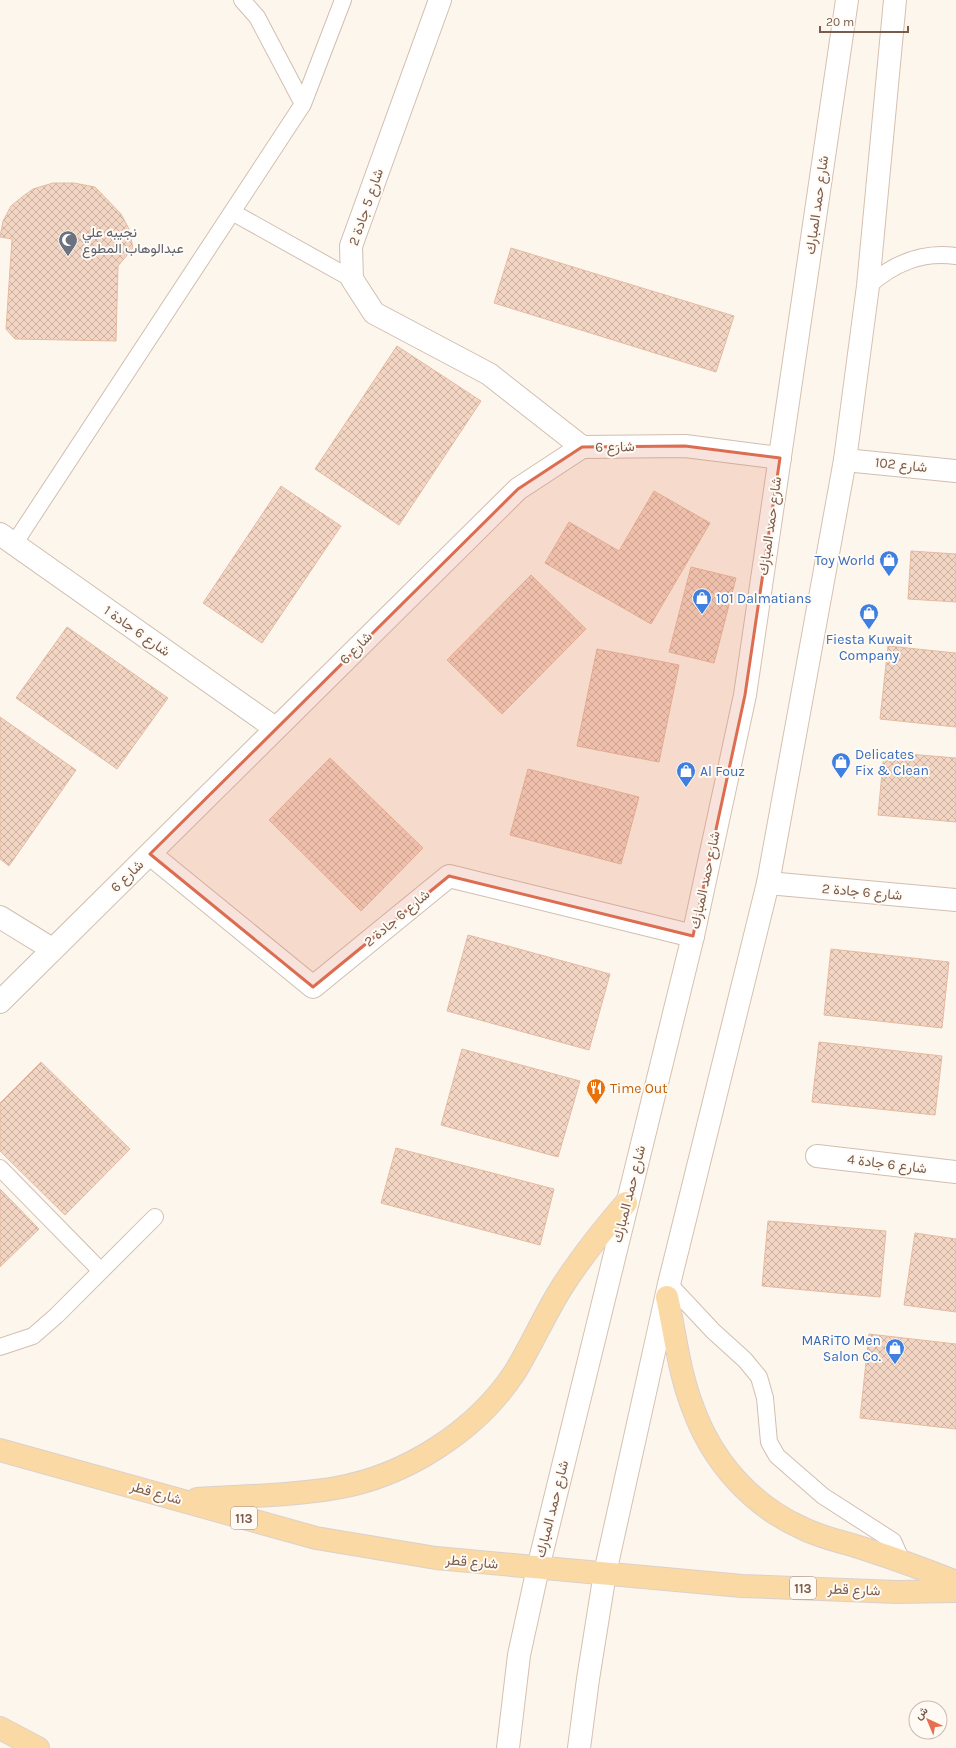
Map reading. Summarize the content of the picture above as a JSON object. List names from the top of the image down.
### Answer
{
  "streets": {
    "main road": [
      "شارع حمد المبارك",
      "شارع 5 جادة 2",
      "شارع 6",
      "شارع 102",
      "شارع 6 جادة 1",
      "شارع 6 جادة 2",
      "شارع 6 جادة 4",
      "شارع قطر",
      "113"
    ]
  },
  "crossings": [
    ["شارع حمد المبارك", "شارع 6"],
    ["شارع حمد المبارك", "شارع 6 جادة 2"],
    ["شارع حمد المبارك", "شارع قطر"],
    ["شارع 6", "شارع 6 جادة 1"],
    ["شارع 6", "شارع 6 جادة 2"]
  ],
  "places": {
    "mosque": ["نجيبه علي عبدالوهاب المطوع"],
    "shop": [
      "Toy World",
      "101 Dalmatians",
      "Fiesta Kuwait Company",
      "Delicates Fix & Clean",
      "Al Fouz",
      "MARiTO Men Salon Co."
    ],
    "restaurant": ["Time Out"]
  },
  "scale_bar": "20 m",
  "north": "top left"
}
